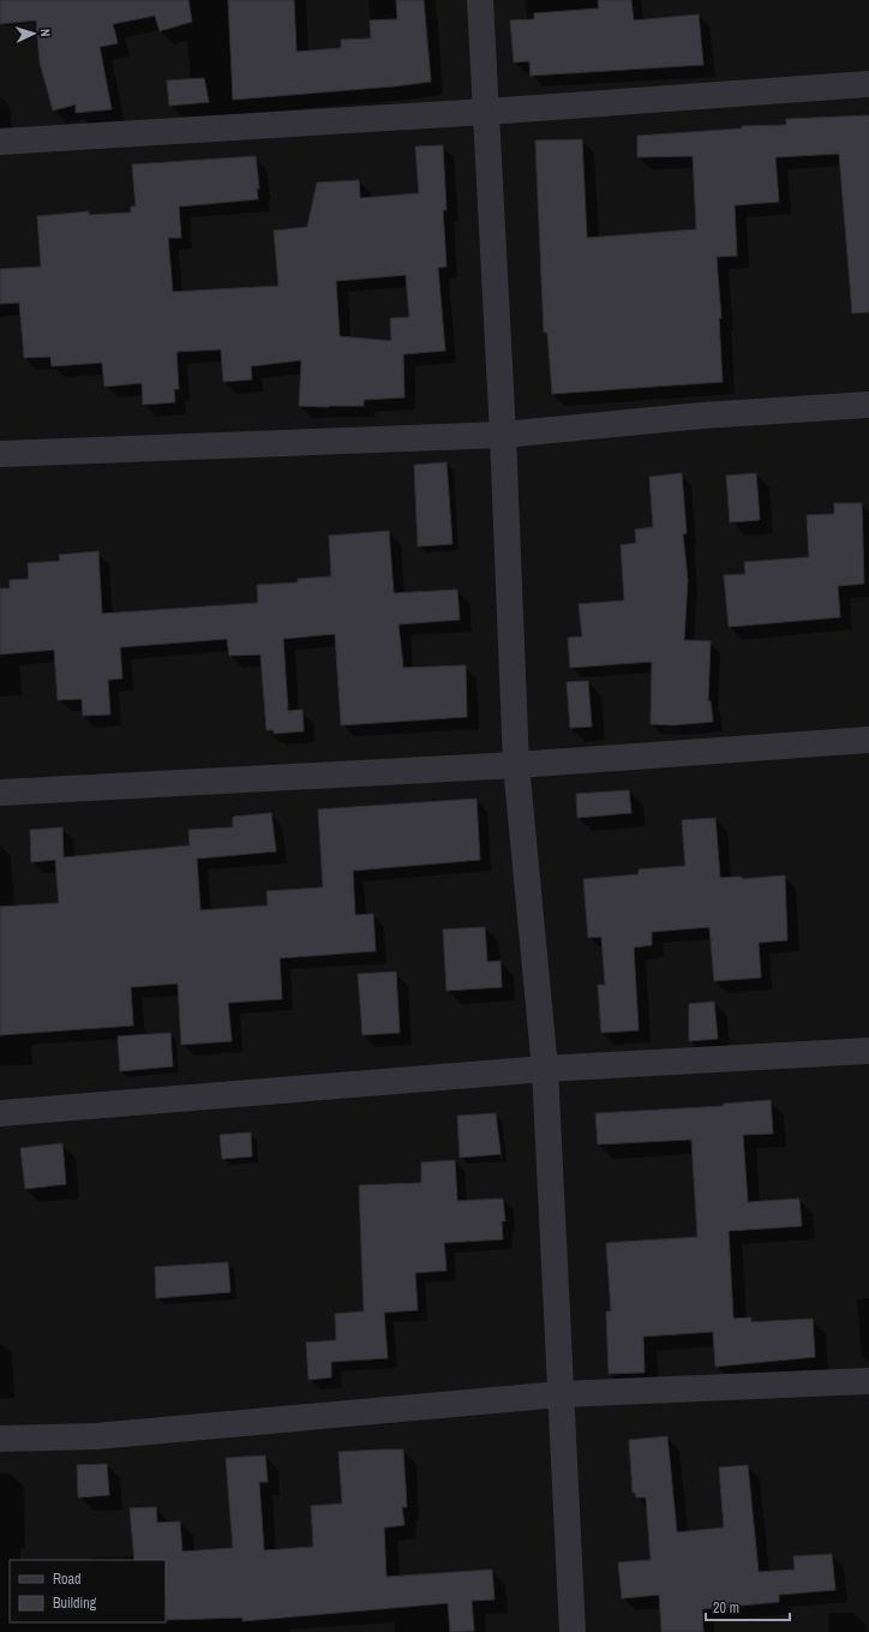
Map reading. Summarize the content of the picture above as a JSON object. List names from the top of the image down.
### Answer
{
  "legend": ["Road", "Building"],
  "scale_bar": "20 m",
  "north": "right"
}
